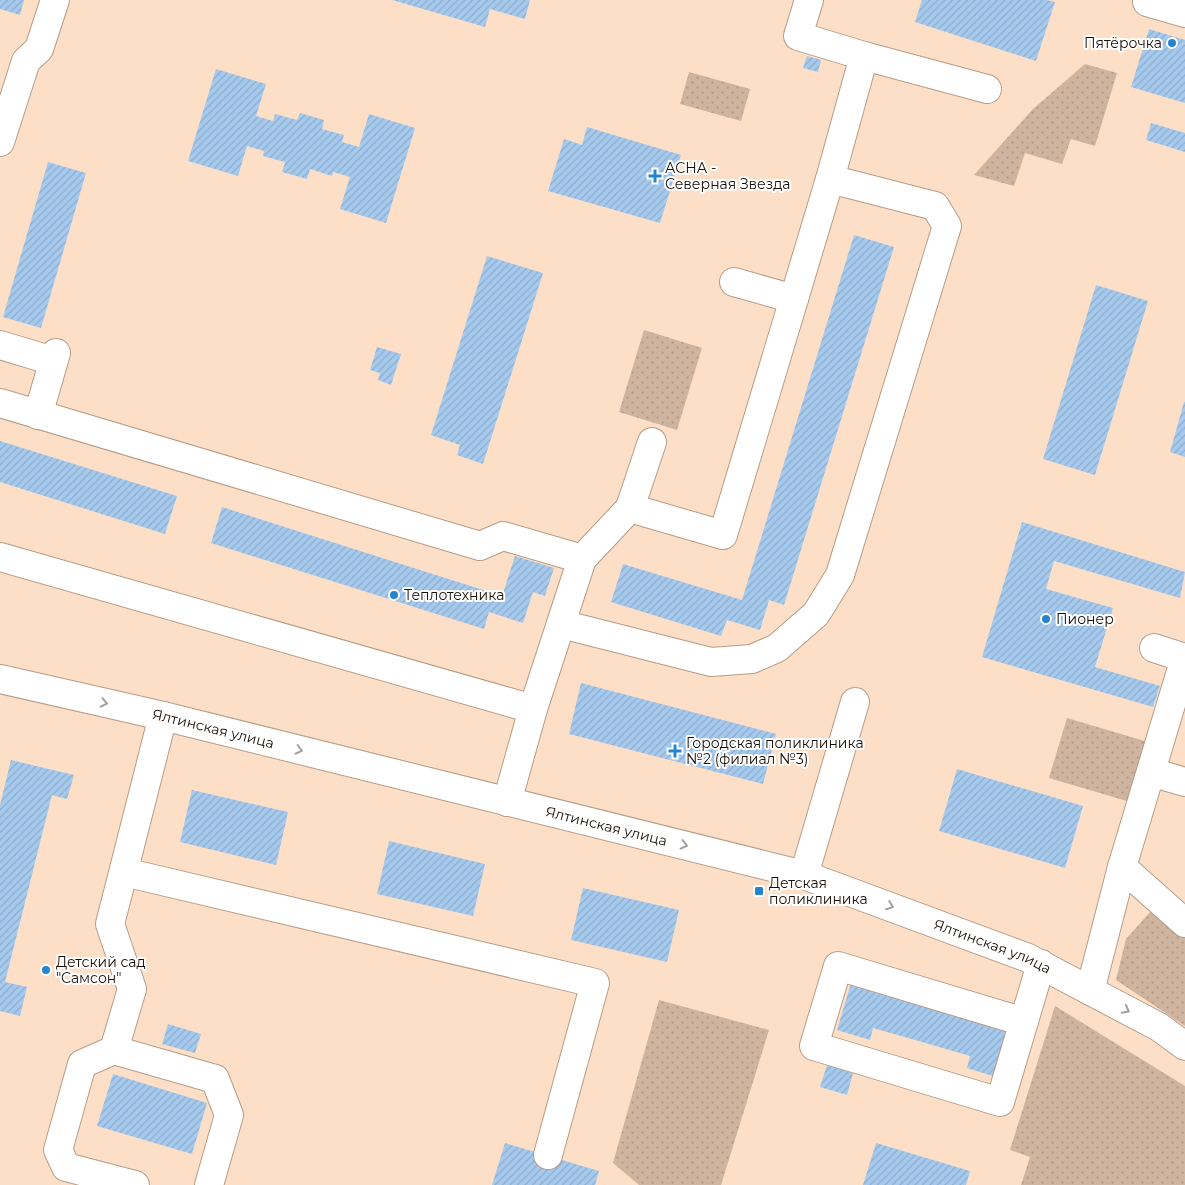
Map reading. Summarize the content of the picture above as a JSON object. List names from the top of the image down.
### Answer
{
  "streets": {
    "street": ["Ялтинская улица"]
  },
  "places": {
    "other": [
      "Пятёрочка",
      "Теплотехника",
      "Пионер",
      "Детский сад \"Самсон\""
    ],
    "health": ["АСНА - Северная Звезда", "Городская поликлиника №2 (филиал №3)"],
    "transit": ["Детская поликлиника"]
  }
}
